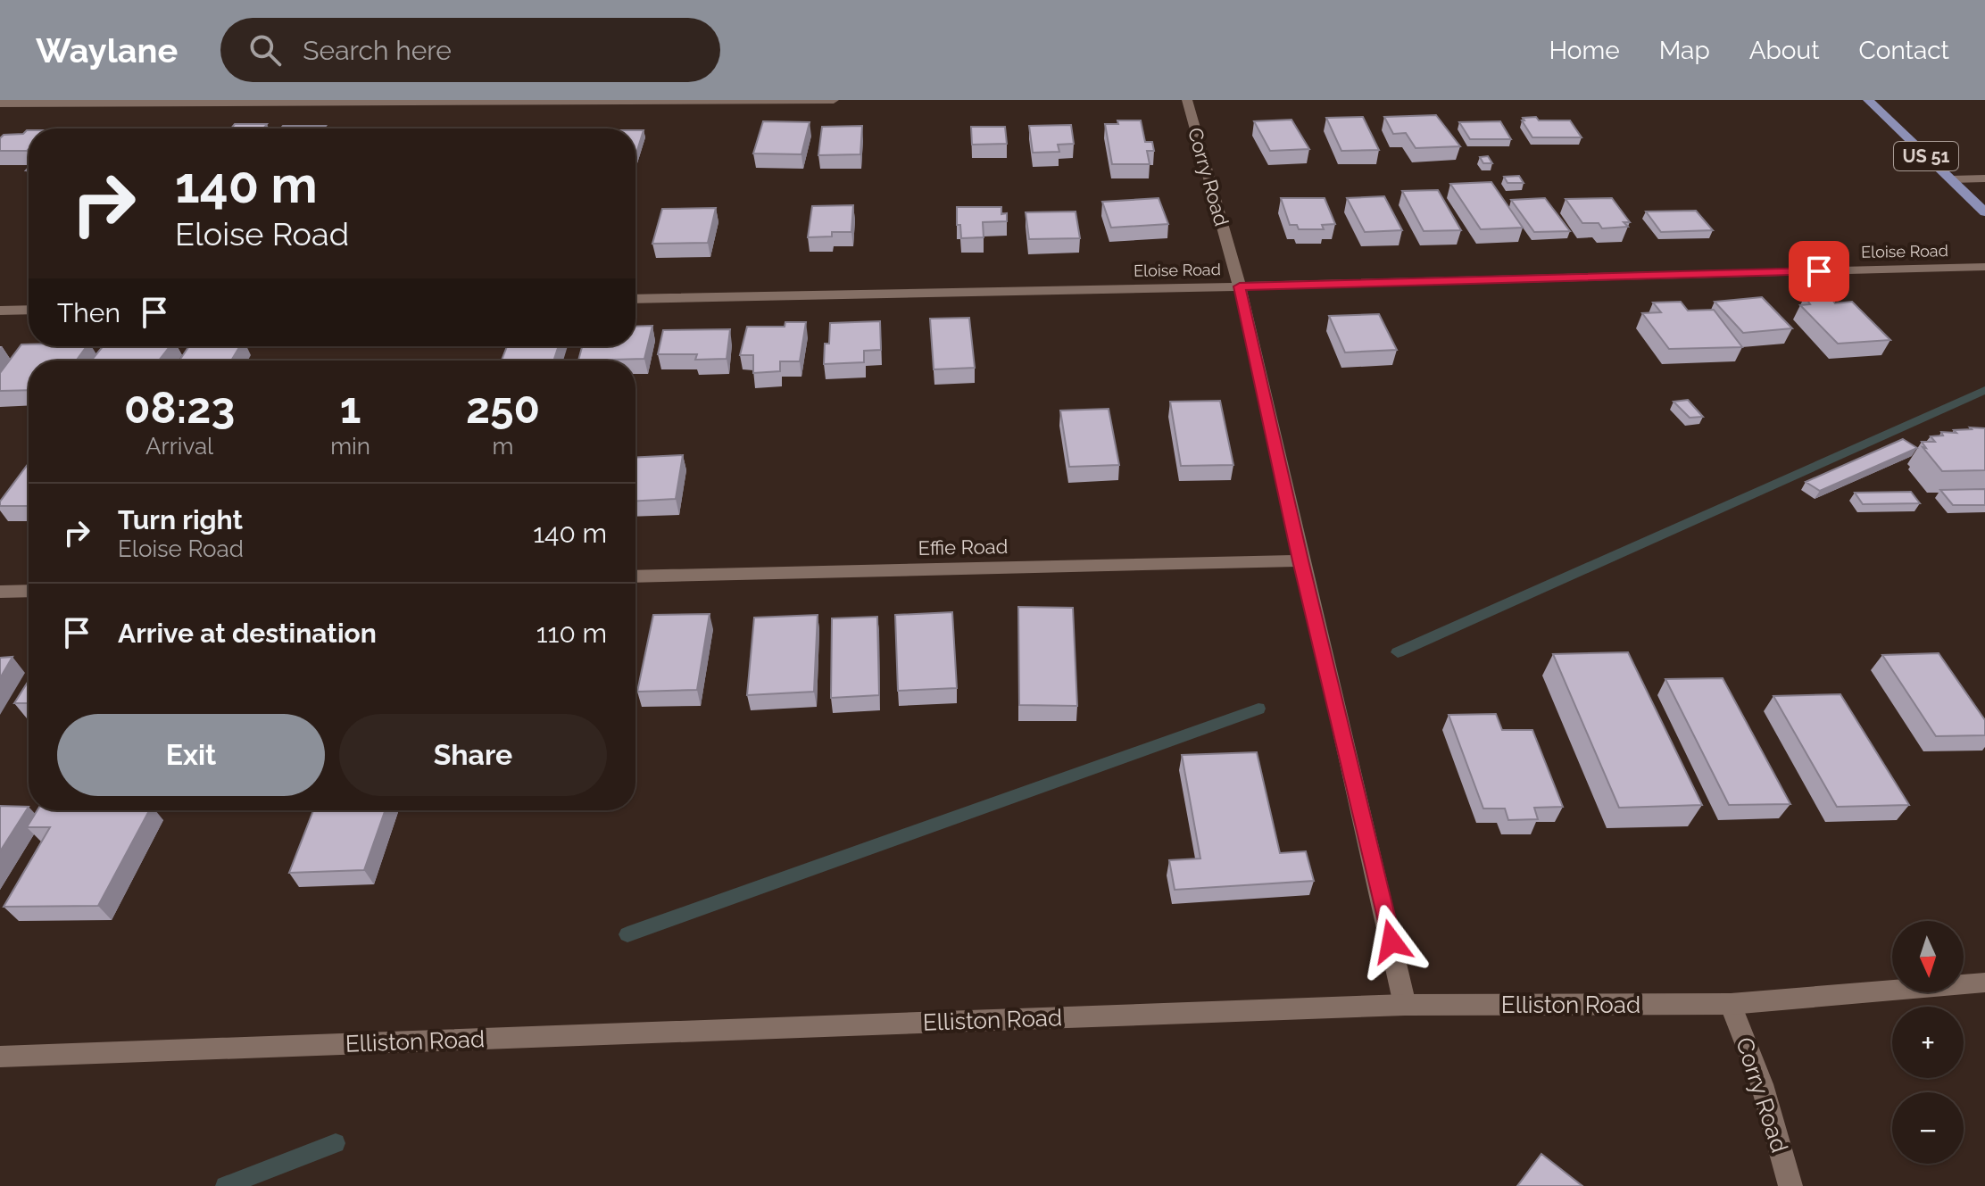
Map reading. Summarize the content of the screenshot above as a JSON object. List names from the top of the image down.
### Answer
{
  "streets": {
    "main road": ["US 51"],
    "street": [
      "Corry Road",
      "Eloise Road",
      "Effie Road",
      "Elliston Road"
    ]
  },
  "crossings": [
    ["Corry Road", "Eloise Road"],
    ["Corry Road", "Effie Road"],
    ["Corry Road", "Elliston Road"]
  ],
  "north": "bottom",
  "page": {
    "header": "Waylane",
    "search": "Search here",
    "nav": [
      "Home",
      "Map",
      "About",
      "Contact"
    ],
    "turn": ["140 m", "Eloise Road"],
    "then": "Then",
    "eta": [
      "08:23",
      "Arrival",
      "1",
      "min",
      "250",
      "m"
    ],
    "list": [
      {
        "name": "Turn right",
        "note": "Eloise Road",
        "value": "140 m"
      },
      {
        "name": "Arrive at destination",
        "value": "110 m"
      }
    ],
    "buttons": ["Exit", "Share"],
    "map_buttons": ["+", "−"]
  }
}
